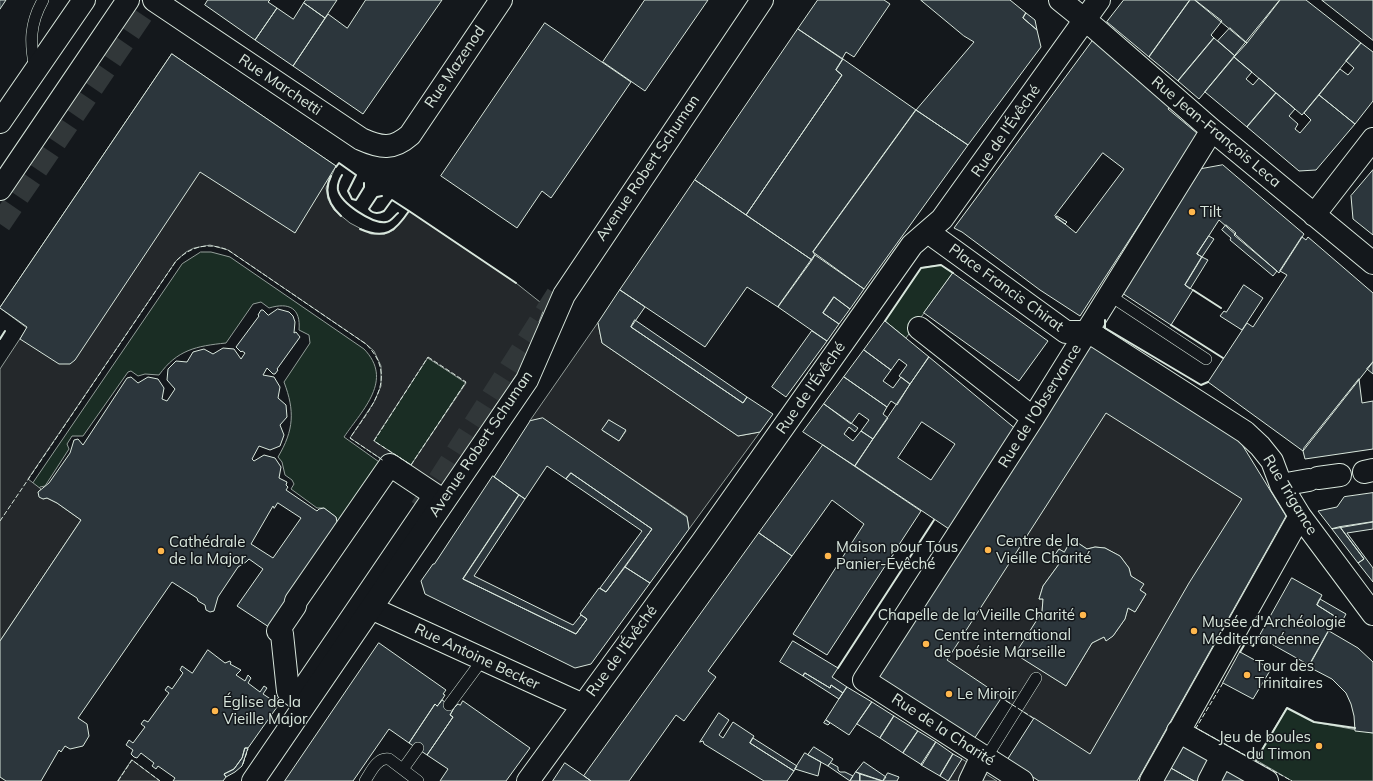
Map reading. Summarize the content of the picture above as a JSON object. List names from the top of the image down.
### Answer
{
  "streets": {
    "street": [
      "Rue Mazenod",
      "Rue Marchetti",
      "Rue de l'Évêché",
      "Rue Jean-François Leca",
      "Avenue Robert Schuman",
      "Place Francis Chirat",
      "Rue de l'Observance",
      "Rue Trigance",
      "Rue Antoine Becker",
      "Rue de la Charité"
    ]
  },
  "crossings": [
    ["Rue Mazenod", "Rue Marchetti"],
    ["Rue de l'Évêché", "Rue Jean-François Leca"],
    ["Rue de l'Évêché", "Place Francis Chirat"],
    ["Rue de l'Évêché", "Rue Antoine Becker"],
    ["Rue Jean-François Leca", "Rue de l'Observance"],
    ["Avenue Robert Schuman", "Rue Antoine Becker"],
    ["Place Francis Chirat", "Rue de l'Observance"],
    ["Place Francis Chirat", "Rue Trigance"],
    ["Rue de l'Observance", "Rue Trigance"],
    ["Rue de l'Observance", "Rue de la Charité"]
  ],
  "places": [
    "Tilt",
    "Centre de la Vieille Charité",
    "Cathédrale de la Major",
    "Maison pour Tous Panier-Évêché",
    "Chapelle de la Vieille Charité",
    "Musée d'Archéologie Méditerranéenne",
    "Centre international de poésie Marseille",
    "Tour des Trinitaires",
    "Le Miroir",
    "Église de la Vieille Major",
    "Jeu de boules du Timon"
  ]
}
